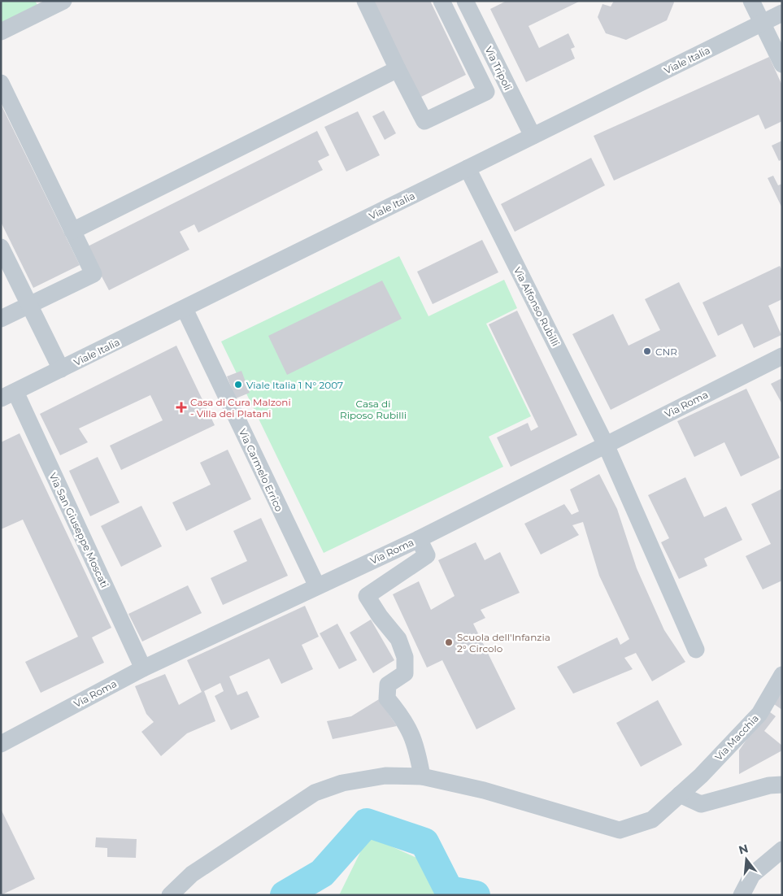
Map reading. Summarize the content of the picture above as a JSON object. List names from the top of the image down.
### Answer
{
  "streets": {
    "street": [
      "Viale Italia",
      "Via Tripoli",
      "Via Alfonso Rubilli",
      "Via Roma",
      "Via Carmelo Errico",
      "Via San Giuseppe Moscati",
      "Via Macchia"
    ]
  },
  "crossings": [
    ["Viale Italia", "Via Tripoli"],
    ["Viale Italia", "Via Alfonso Rubilli"],
    ["Viale Italia", "Via Carmelo Errico"],
    ["Viale Italia", "Via San Giuseppe Moscati"],
    ["Via Alfonso Rubilli", "Via Roma"],
    ["Via Roma", "Via Carmelo Errico"],
    ["Via Roma", "Via San Giuseppe Moscati"]
  ],
  "parks": ["Casa di Riposo Rubilli"],
  "places": {
    "other": ["CNR", "Viale Italia 1 N° 2007", "Scuola dell'Infanzia 2° Circolo"],
    "health": ["Casa di Cura Malzoni - Villa dei Platani"]
  },
  "north": "top"
}
